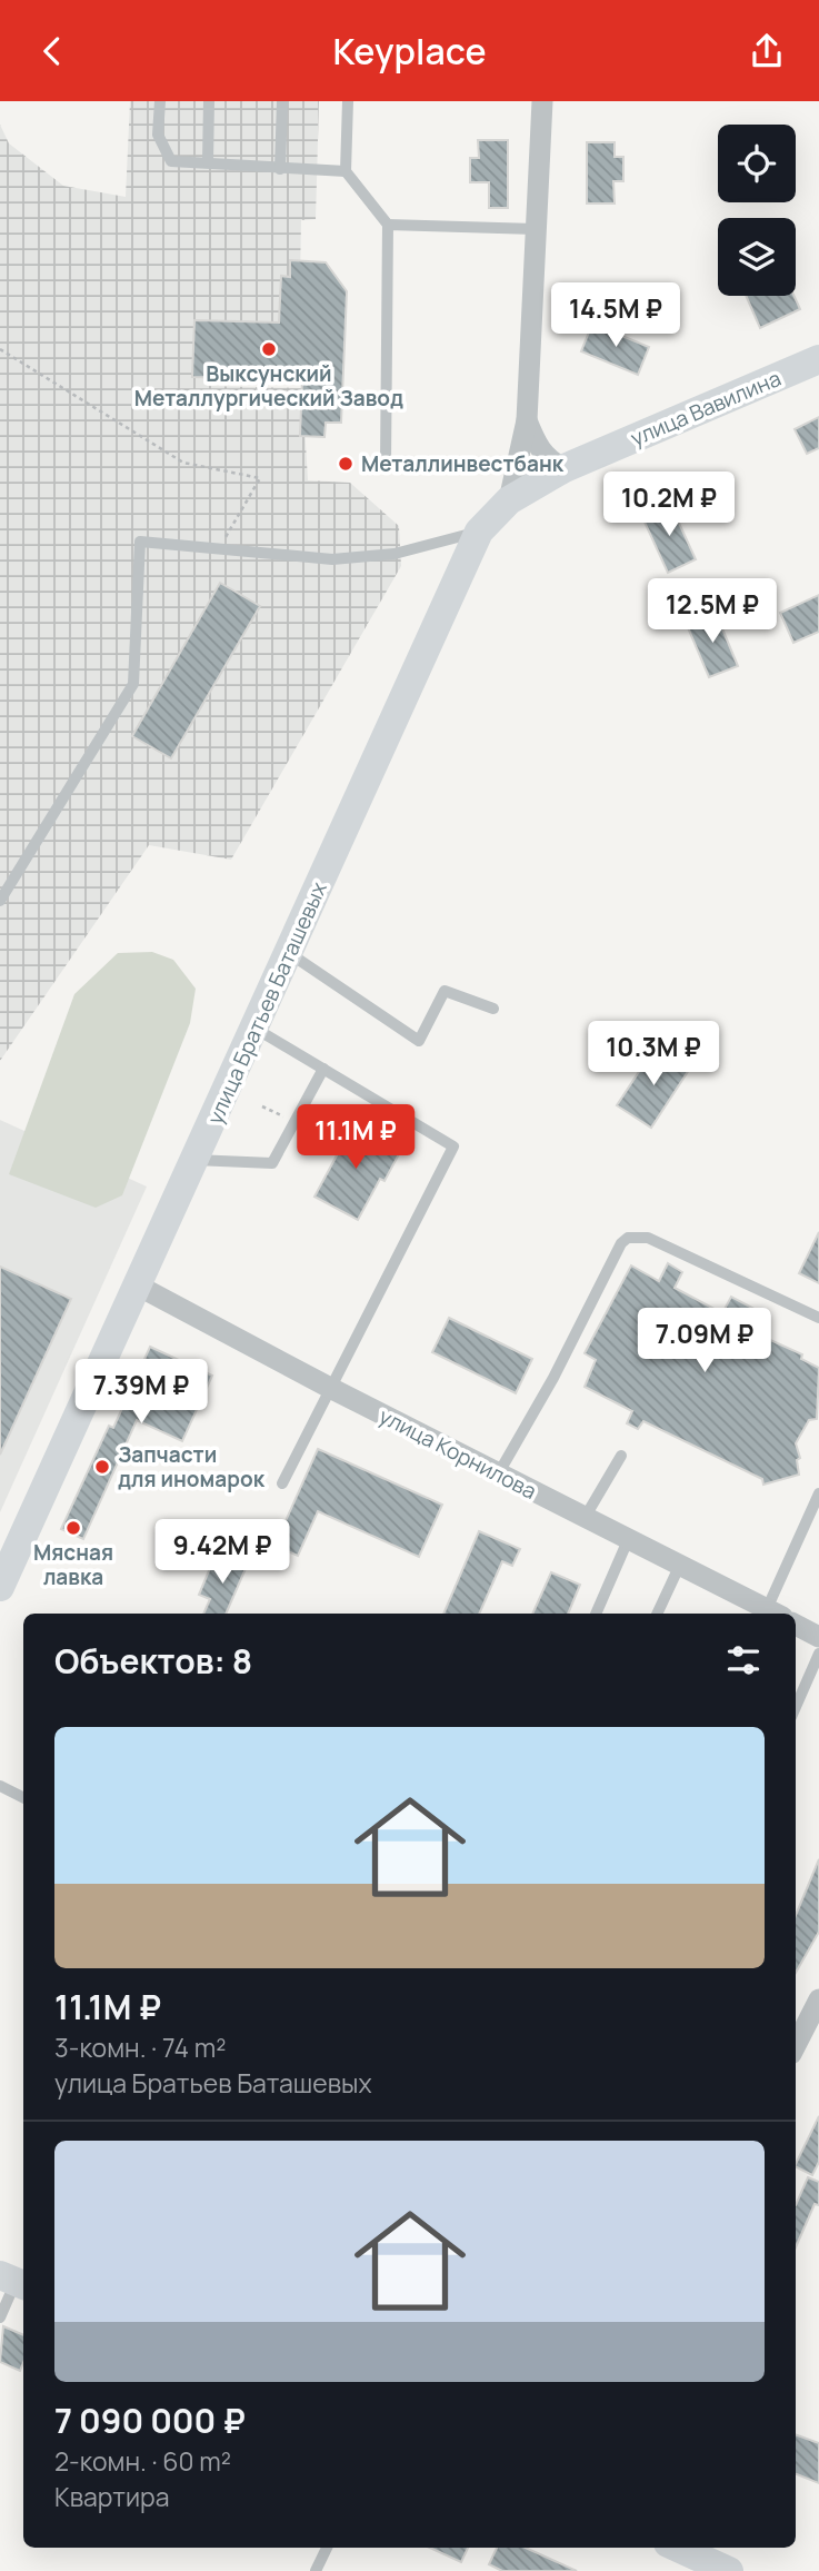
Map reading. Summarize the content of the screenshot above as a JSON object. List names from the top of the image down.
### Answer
{
  "streets": {
    "street": ["улица Вавилина", "улица Братьев Баташевых", "улица Корнилова"]
  },
  "crossings": [
    ["улица Вавилина", "улица Братьев Баташевых"],
    ["улица Братьев Баташевых", "улица Корнилова"]
  ],
  "places": [
    "Выксунский Металлургический Завод",
    "Металлинвестбанк",
    "Запчасти для иномарок",
    "Мясная лавка"
  ],
  "page": {
    "header": "Keyplace",
    "price": [
      "14.5M ₽",
      "10.2M ₽",
      "12.5M ₽",
      "10.3M ₽",
      "11.1M ₽",
      "7.09M ₽",
      "7.39M ₽",
      "9.42M ₽"
    ],
    "heading": "Объектов: 8",
    "list": [
      {
        "name": "11.1M ₽",
        "note": "3-комн. · 74 m² · улица Братьев Баташевых"
      },
      {
        "name": "7 090 000 ₽",
        "note": "2-комн. · 60 m² · Квартира"
      }
    ]
  }
}
